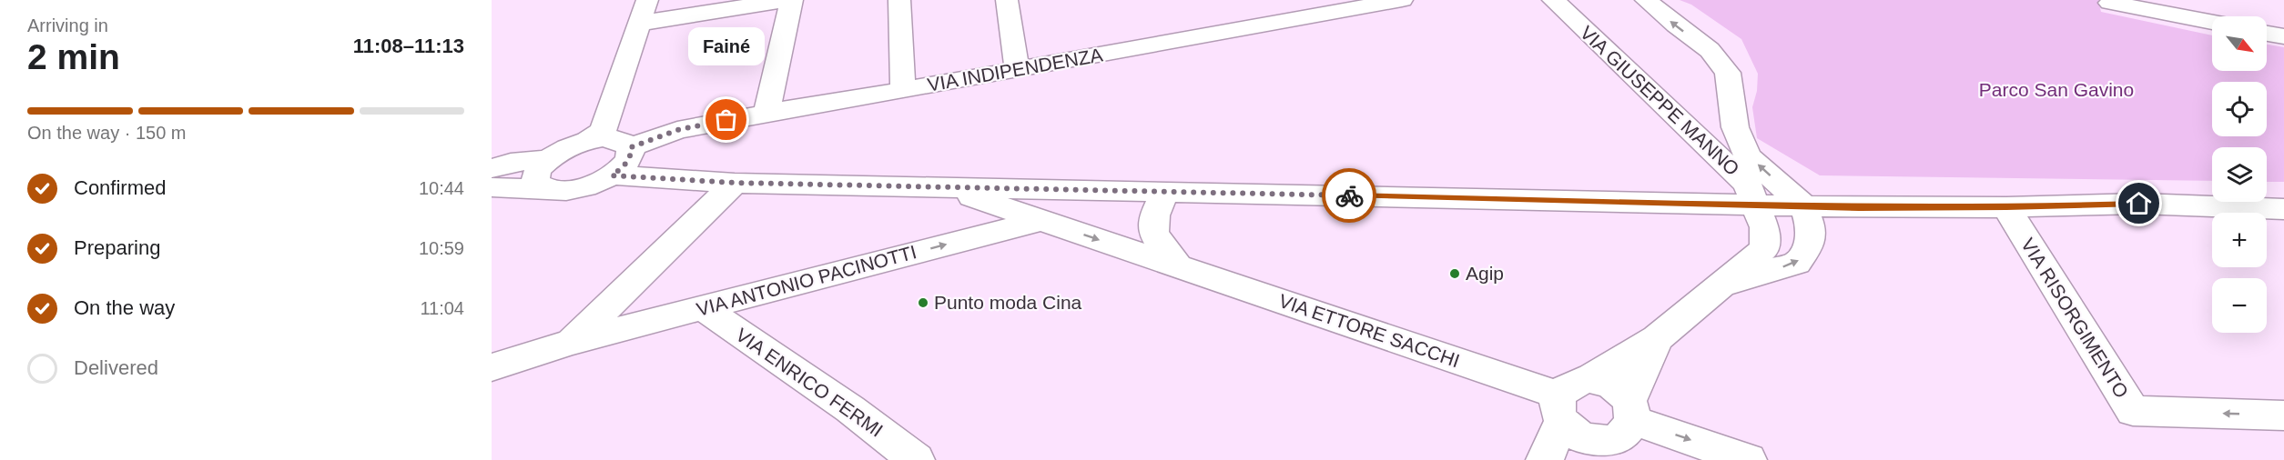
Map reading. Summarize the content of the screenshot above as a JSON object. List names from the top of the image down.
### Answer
{
  "streets": {
    "street": [
      "VIA INDIPENDENZA",
      "VIA GIUSEPPE MANNO",
      "VIA ANTONIO PACINOTTI",
      "VIA RISORGIMENTO",
      "VIA ETTORE SACCHI",
      "VIA ENRICO FERMI"
    ]
  },
  "crossings": [
    ["VIA ANTONIO PACINOTTI", "VIA ETTORE SACCHI"],
    ["VIA ANTONIO PACINOTTI", "VIA ENRICO FERMI"]
  ],
  "one_way": ["VIA RISORGIMENTO"],
  "parks": ["Parco San Gavino"],
  "places": ["Fainé", "Agip", "Punto moda Cina"],
  "north": "bottom right",
  "page": {
    "heading": ["2 min", "Arriving in", "11:08–11:13"],
    "map_buttons": ["+", "−"],
    "bubble": "Fainé",
    "bar": "On the way · 150 m",
    "list": [
      ["Confirmed", "10:44"],
      ["Preparing", "10:59"],
      ["On the way", "11:04"],
      "Delivered"
    ]
  }
}
